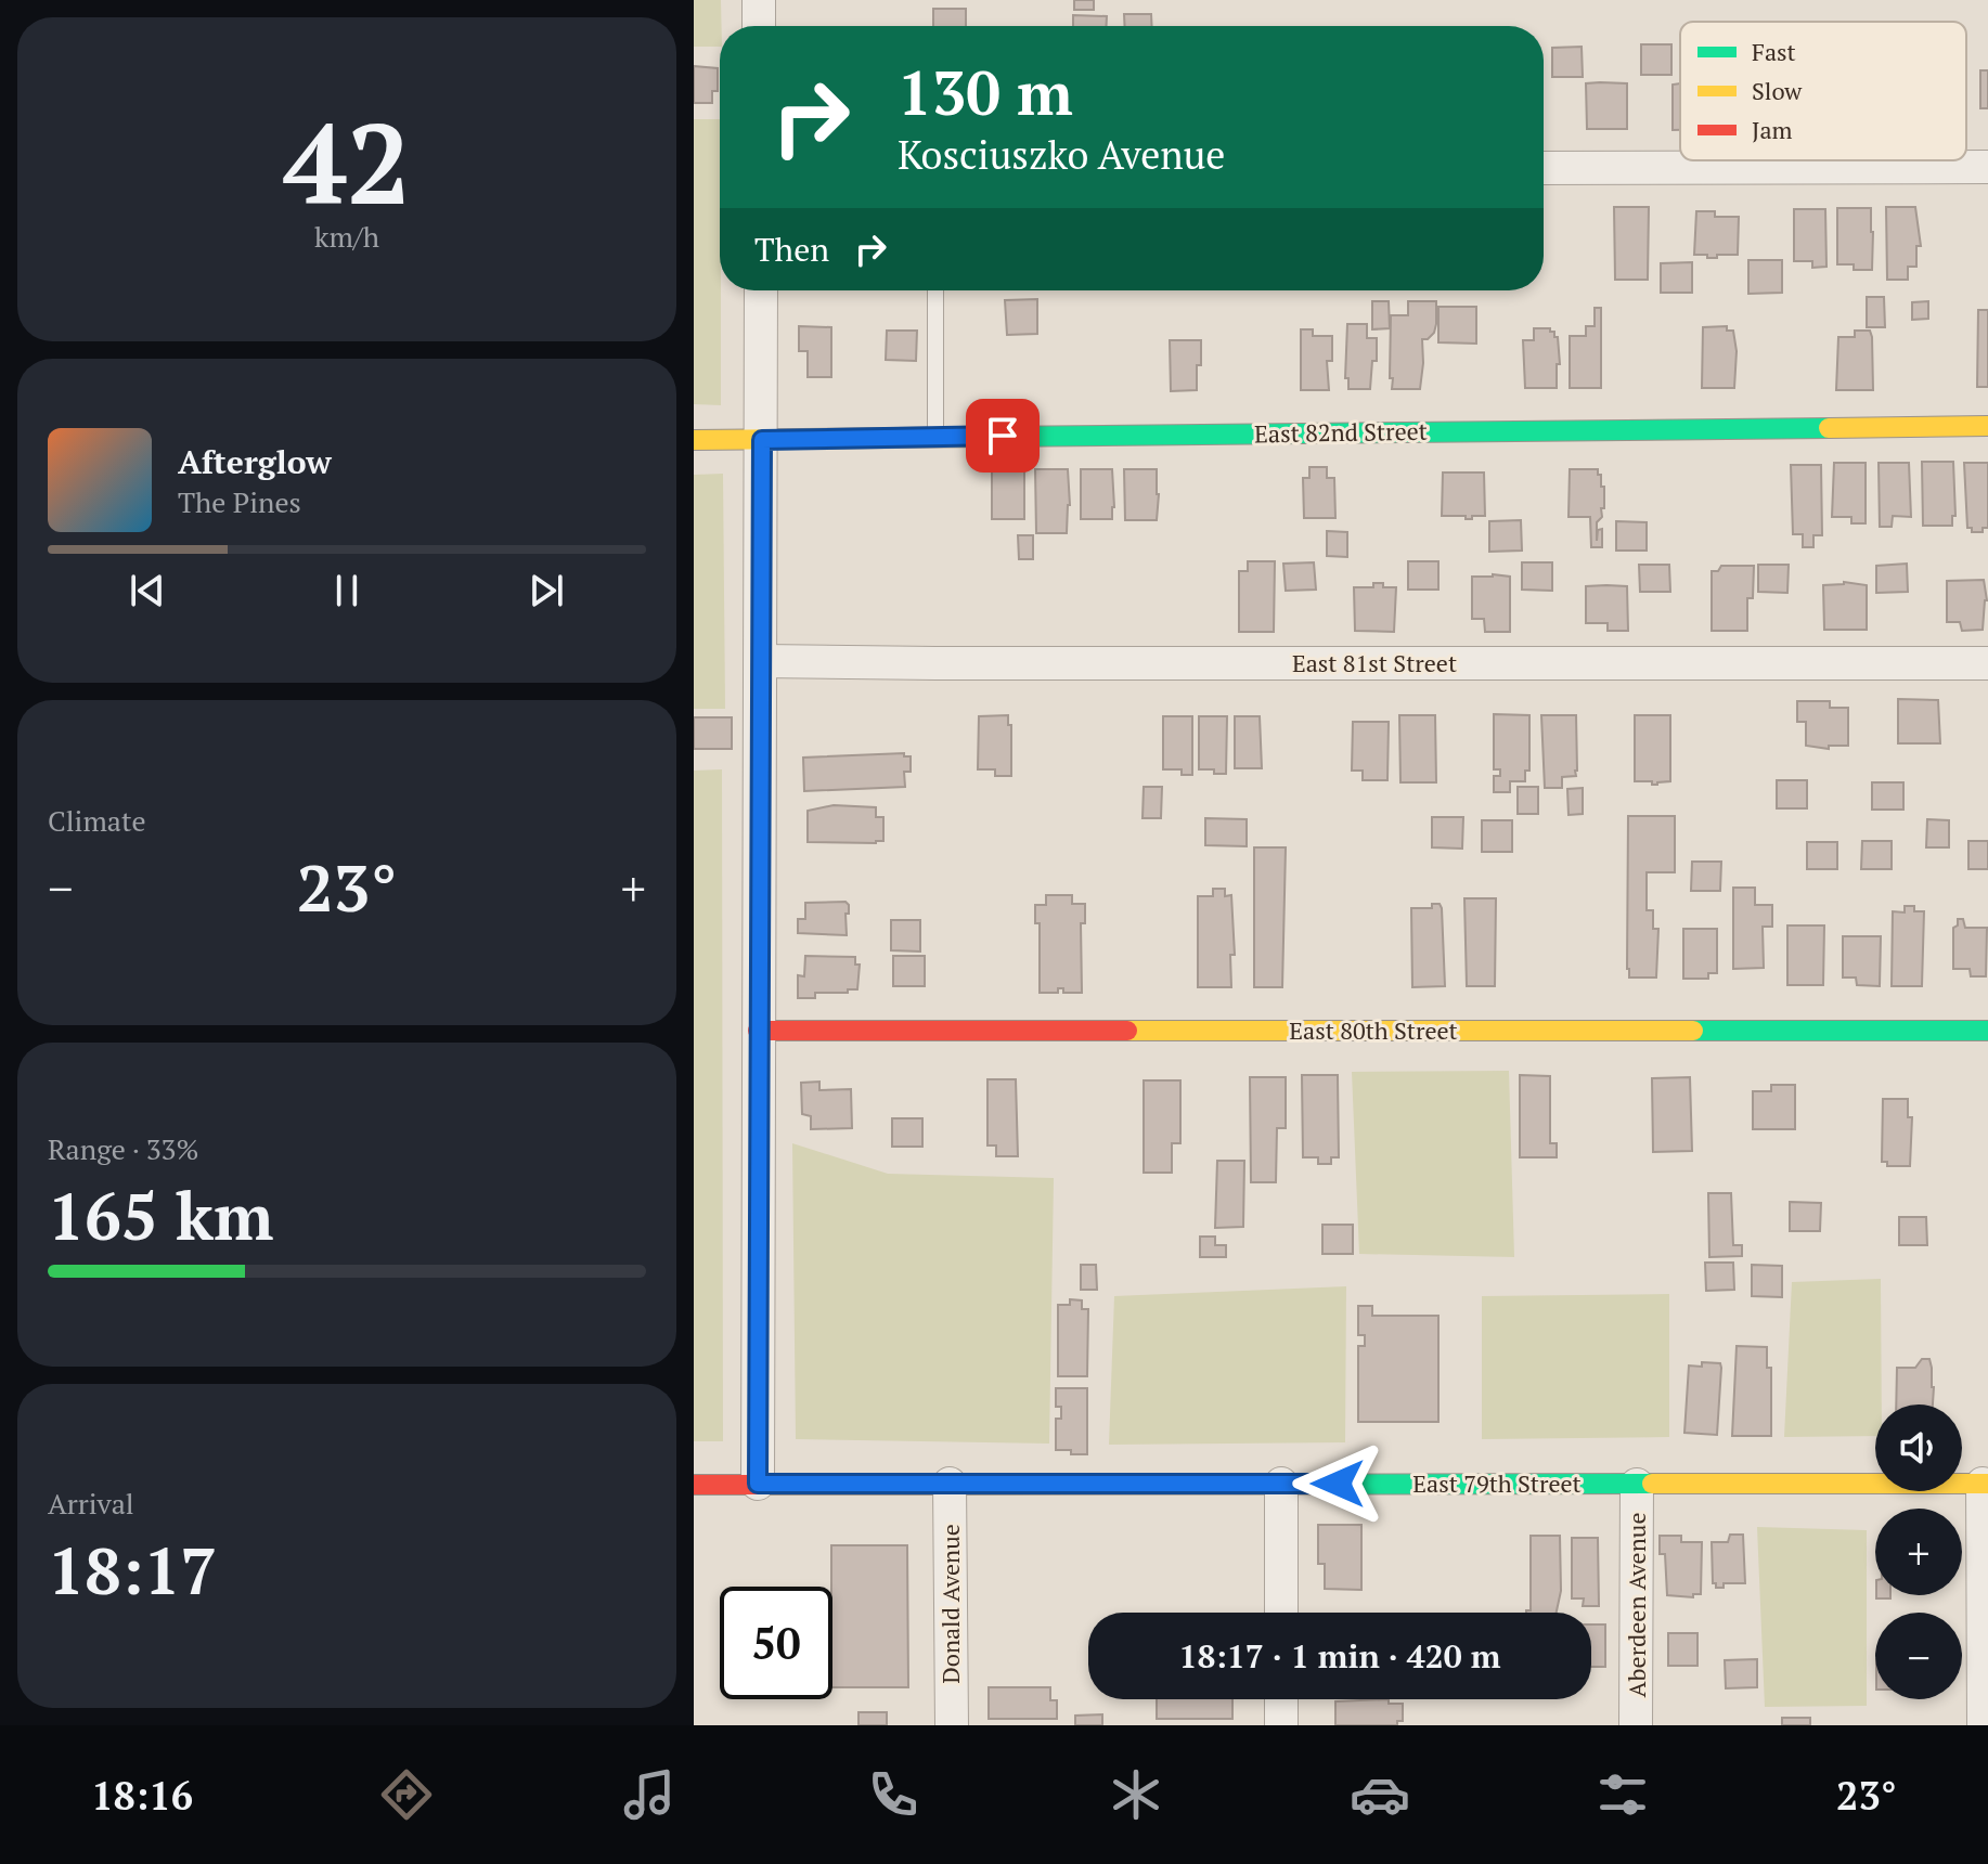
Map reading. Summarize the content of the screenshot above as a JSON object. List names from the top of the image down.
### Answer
{
  "streets": {
    "street": [
      "East 82nd Street",
      "East 81st Street",
      "East 80th Street",
      "East 79th Street",
      "Donald Avenue",
      "Aberdeen Avenue"
    ]
  },
  "crossings": [
    ["East 79th Street", "Donald Avenue"],
    ["East 79th Street", "Aberdeen Avenue"]
  ],
  "legend": ["Fast", "Slow", "Jam"],
  "page": {
    "tile": [
      ["42", "km/h"],
      "Climate",
      ["Range · 33%", "165 km"],
      ["Arrival", "18:17"]
    ],
    "turn": ["130 m", "Kosciuszko Avenue"],
    "then": "Then",
    "song": ["Afterglow", "The Pines"],
    "heat": ["−", "23°", "+"],
    "map_buttons": ["+", "−"],
    "limit": "50",
    "trip": "18:17 · 1 min · 420 m",
    "tabs": ["18:16", "23°"]
  }
}
